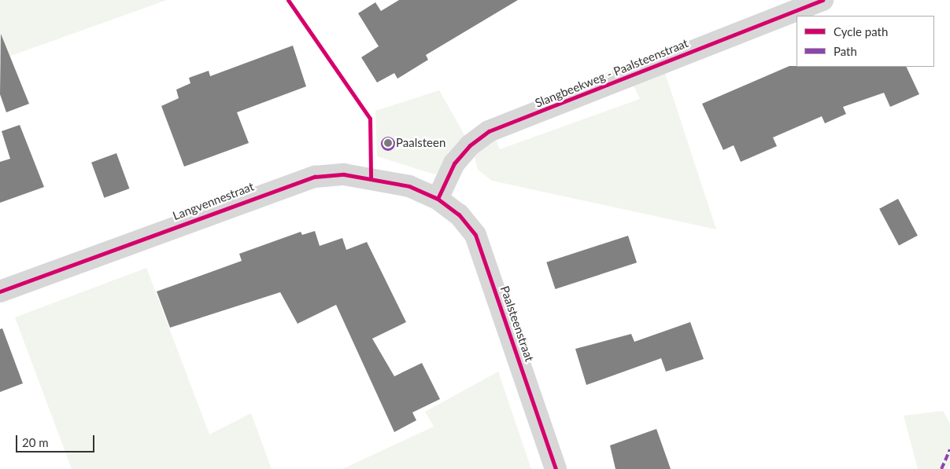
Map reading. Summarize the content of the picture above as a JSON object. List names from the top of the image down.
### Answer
{
  "streets": {
    "street": ["Slangbeekweg - Paalsteenstraat", "Langvennestraat", "Paalsteenstraat"]
  },
  "crossings": [
    ["Slangbeekweg - Paalsteenstraat", "Langvennestraat"],
    ["Slangbeekweg - Paalsteenstraat", "Paalsteenstraat"],
    ["Langvennestraat", "Paalsteenstraat"]
  ],
  "places": ["Paalsteen"],
  "legend": ["Cycle path", "Path"],
  "scale_bar": "20 m"
}
